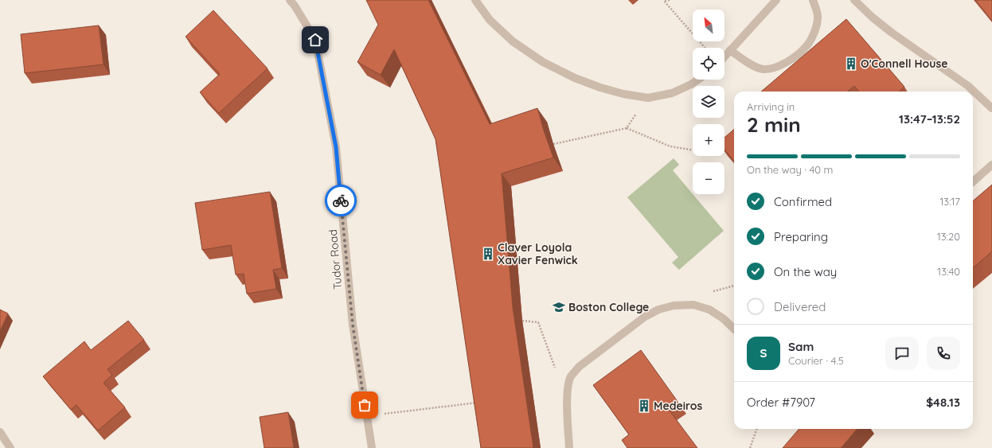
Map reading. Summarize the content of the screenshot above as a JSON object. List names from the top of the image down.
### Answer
{
  "streets": {
    "street": ["Tudor Road"]
  },
  "places": {
    "building": ["O'Connell House", "Claver Loyola Xavier Fenwick", "Medeiros"],
    "school or university": ["Boston College"]
  },
  "north": "top left",
  "page": {
    "map_buttons": ["+", "−"],
    "heading": ["2 min", "Arriving in", "13:47–13:52"],
    "panel": [
      "Sam",
      "Courier · 4.5",
      "Order #7907",
      "$48.13"
    ],
    "bar": "On the way · 40 m",
    "list": [
      ["Confirmed", "13:17"],
      ["Preparing", "13:20"],
      ["On the way", "13:40"],
      "Delivered"
    ],
    "round": "S"
  }
}
